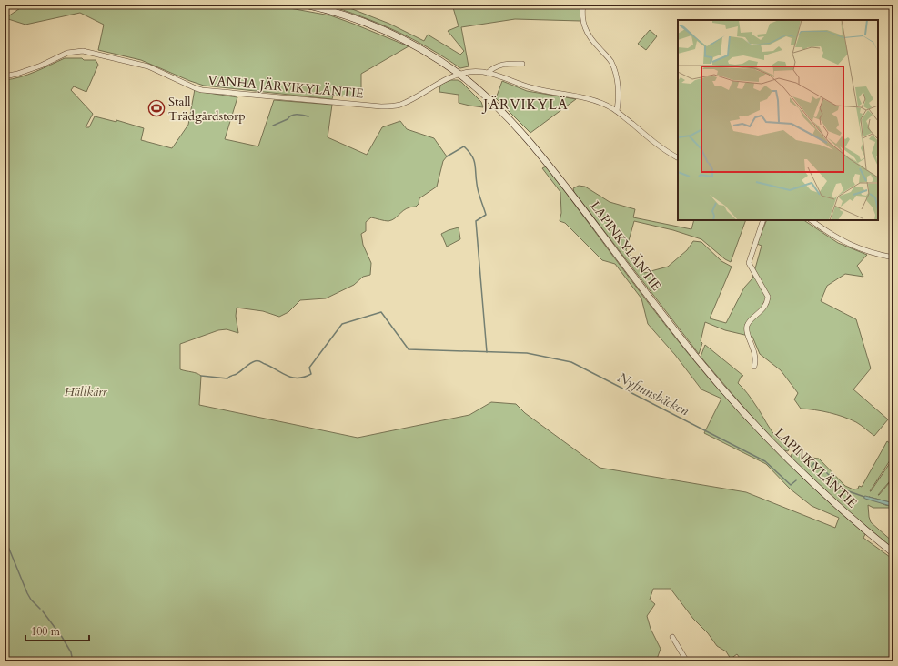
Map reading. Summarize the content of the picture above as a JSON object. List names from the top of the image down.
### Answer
{
  "streets": {
    "main road": ["LAPINKYLÄNTIE"],
    "street": ["VANHA JÄRVIKYLÄNTIE"]
  },
  "crossings": [
    ["VANHA JÄRVIKYLÄNTIE", "LAPINKYLÄNTIE"]
  ],
  "districts": ["JÄRVIKYLÄ"],
  "water": ["Nyfinnsbäcken"],
  "parks": ["Hällkärr"],
  "places": {
    "sports": ["Stall Trädgårdstorp"]
  },
  "scale_bar": "100 m"
}
